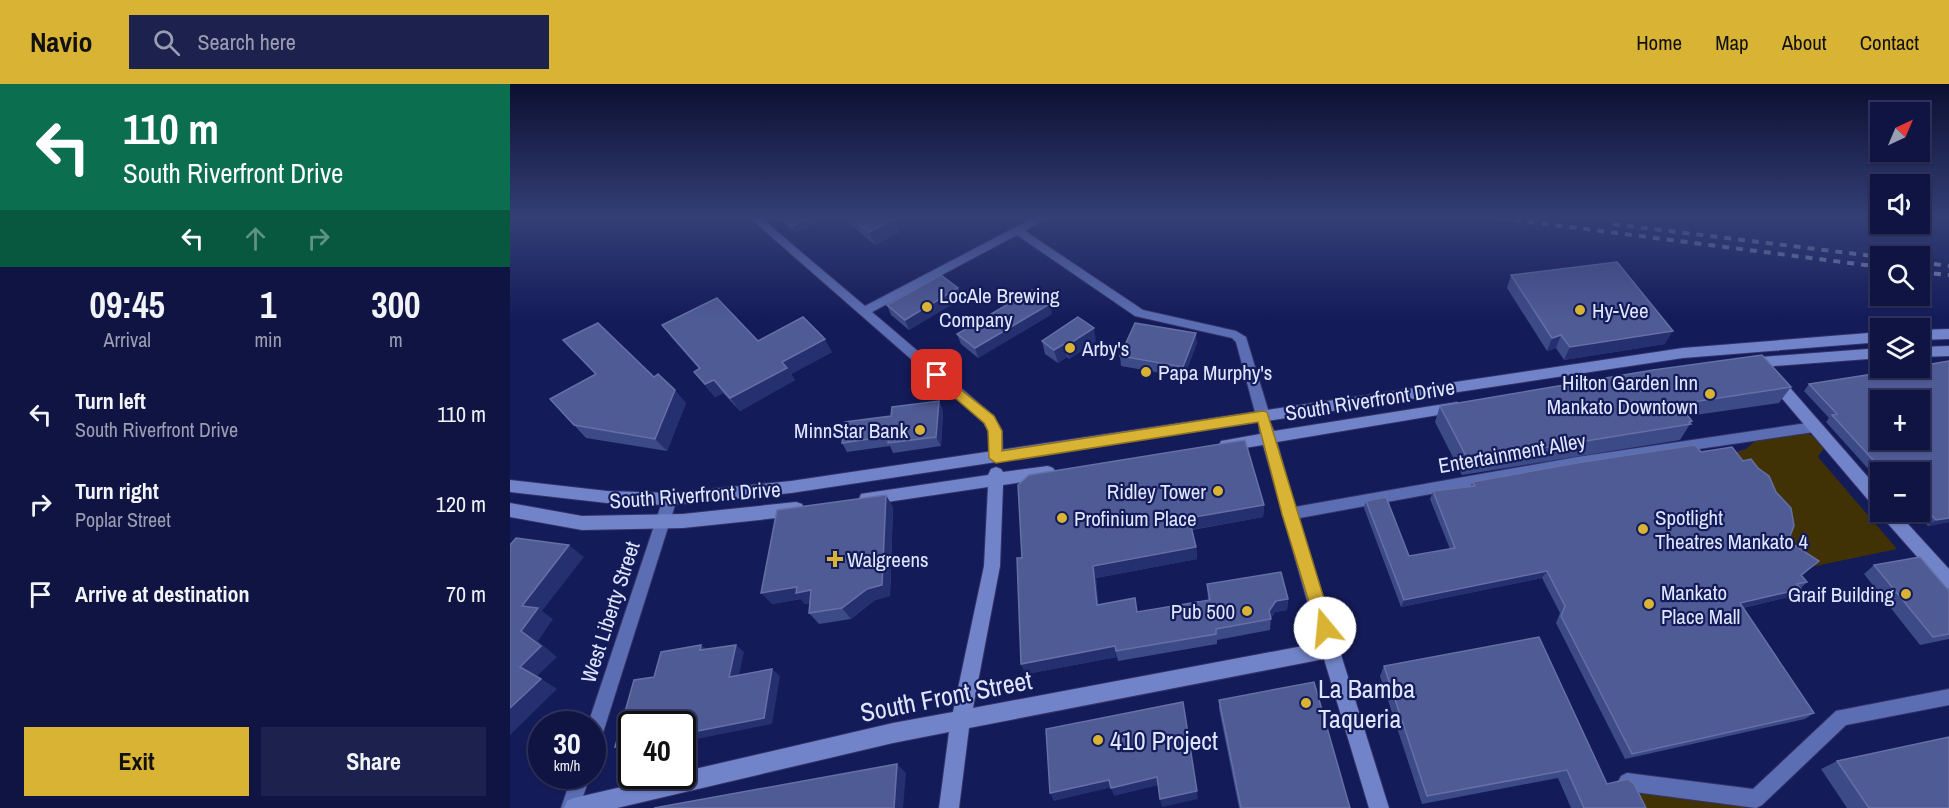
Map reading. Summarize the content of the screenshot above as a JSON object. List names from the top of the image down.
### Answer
{
  "streets": {
    "main road": ["South Riverfront Drive", "South Front Street"],
    "street": ["Entertainment Alley", "West Liberty Street"]
  },
  "crossings": [
    ["South Riverfront Drive", "West Liberty Street"]
  ],
  "places": {
    "other": [
      "LocAle Brewing Company",
      "Hy-Vee",
      "Arby's",
      "Papa Murphy's",
      "Hilton Garden Inn Mankato Downtown",
      "MinnStar Bank",
      "Ridley Tower",
      "Profinium Place",
      "Spotlight Theatres Mankato 4",
      "Graif Building",
      "Mankato Place Mall",
      "Pub 500",
      "La Bamba Taqueria",
      "410 Project"
    ],
    "health": ["Walgreens"]
  },
  "north": "top right",
  "page": {
    "header": "Navio",
    "search": "Search here",
    "nav": [
      "Home",
      "Map",
      "About",
      "Contact"
    ],
    "turn": ["110 m", "South Riverfront Drive"],
    "map_buttons": ["+", "−"],
    "eta": [
      "09:45",
      "Arrival",
      "1",
      "min",
      "300",
      "m"
    ],
    "list": [
      {
        "name": "Turn left",
        "note": "South Riverfront Drive",
        "value": "110 m"
      },
      {
        "name": "Turn right",
        "note": "Poplar Street",
        "value": "120 m"
      },
      {
        "name": "Arrive at destination",
        "value": "70 m"
      }
    ],
    "speed": "30 km/h",
    "limit": "40",
    "buttons": ["Exit", "Share"]
  }
}
